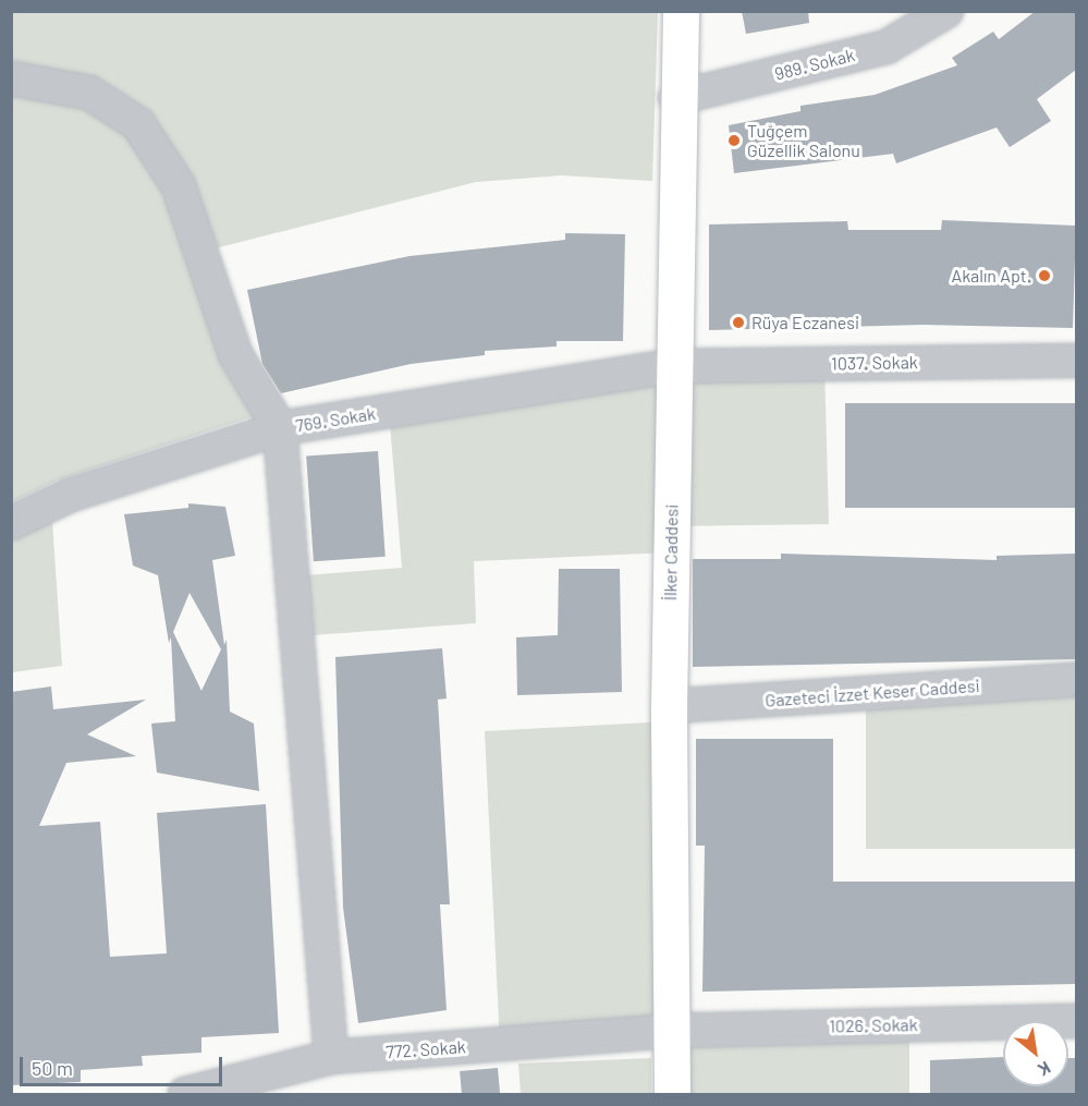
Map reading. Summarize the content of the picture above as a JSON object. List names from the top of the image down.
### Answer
{
  "streets": {
    "main road": ["İlker Caddesi"],
    "street": [
      "989. Sokak",
      "1037. Sokak",
      "769. Sokak",
      "Gazeteci İzzet Keser Caddesi",
      "1026. Sokak",
      "772. Sokak"
    ]
  },
  "crossings": [
    ["989. Sokak", "İlker Caddesi"],
    ["1037. Sokak", "769. Sokak"],
    ["1037. Sokak", "İlker Caddesi"],
    ["769. Sokak", "İlker Caddesi"],
    ["İlker Caddesi", "Gazeteci İzzet Keser Caddesi"],
    ["İlker Caddesi", "1026. Sokak"],
    ["İlker Caddesi", "772. Sokak"],
    ["1026. Sokak", "772. Sokak"]
  ],
  "places": ["Tuğçem Güzellik Salonu", "Akalın Apt.", "Rüya Eczanesi"],
  "scale_bar": "50 m",
  "north": "bottom right"
}
